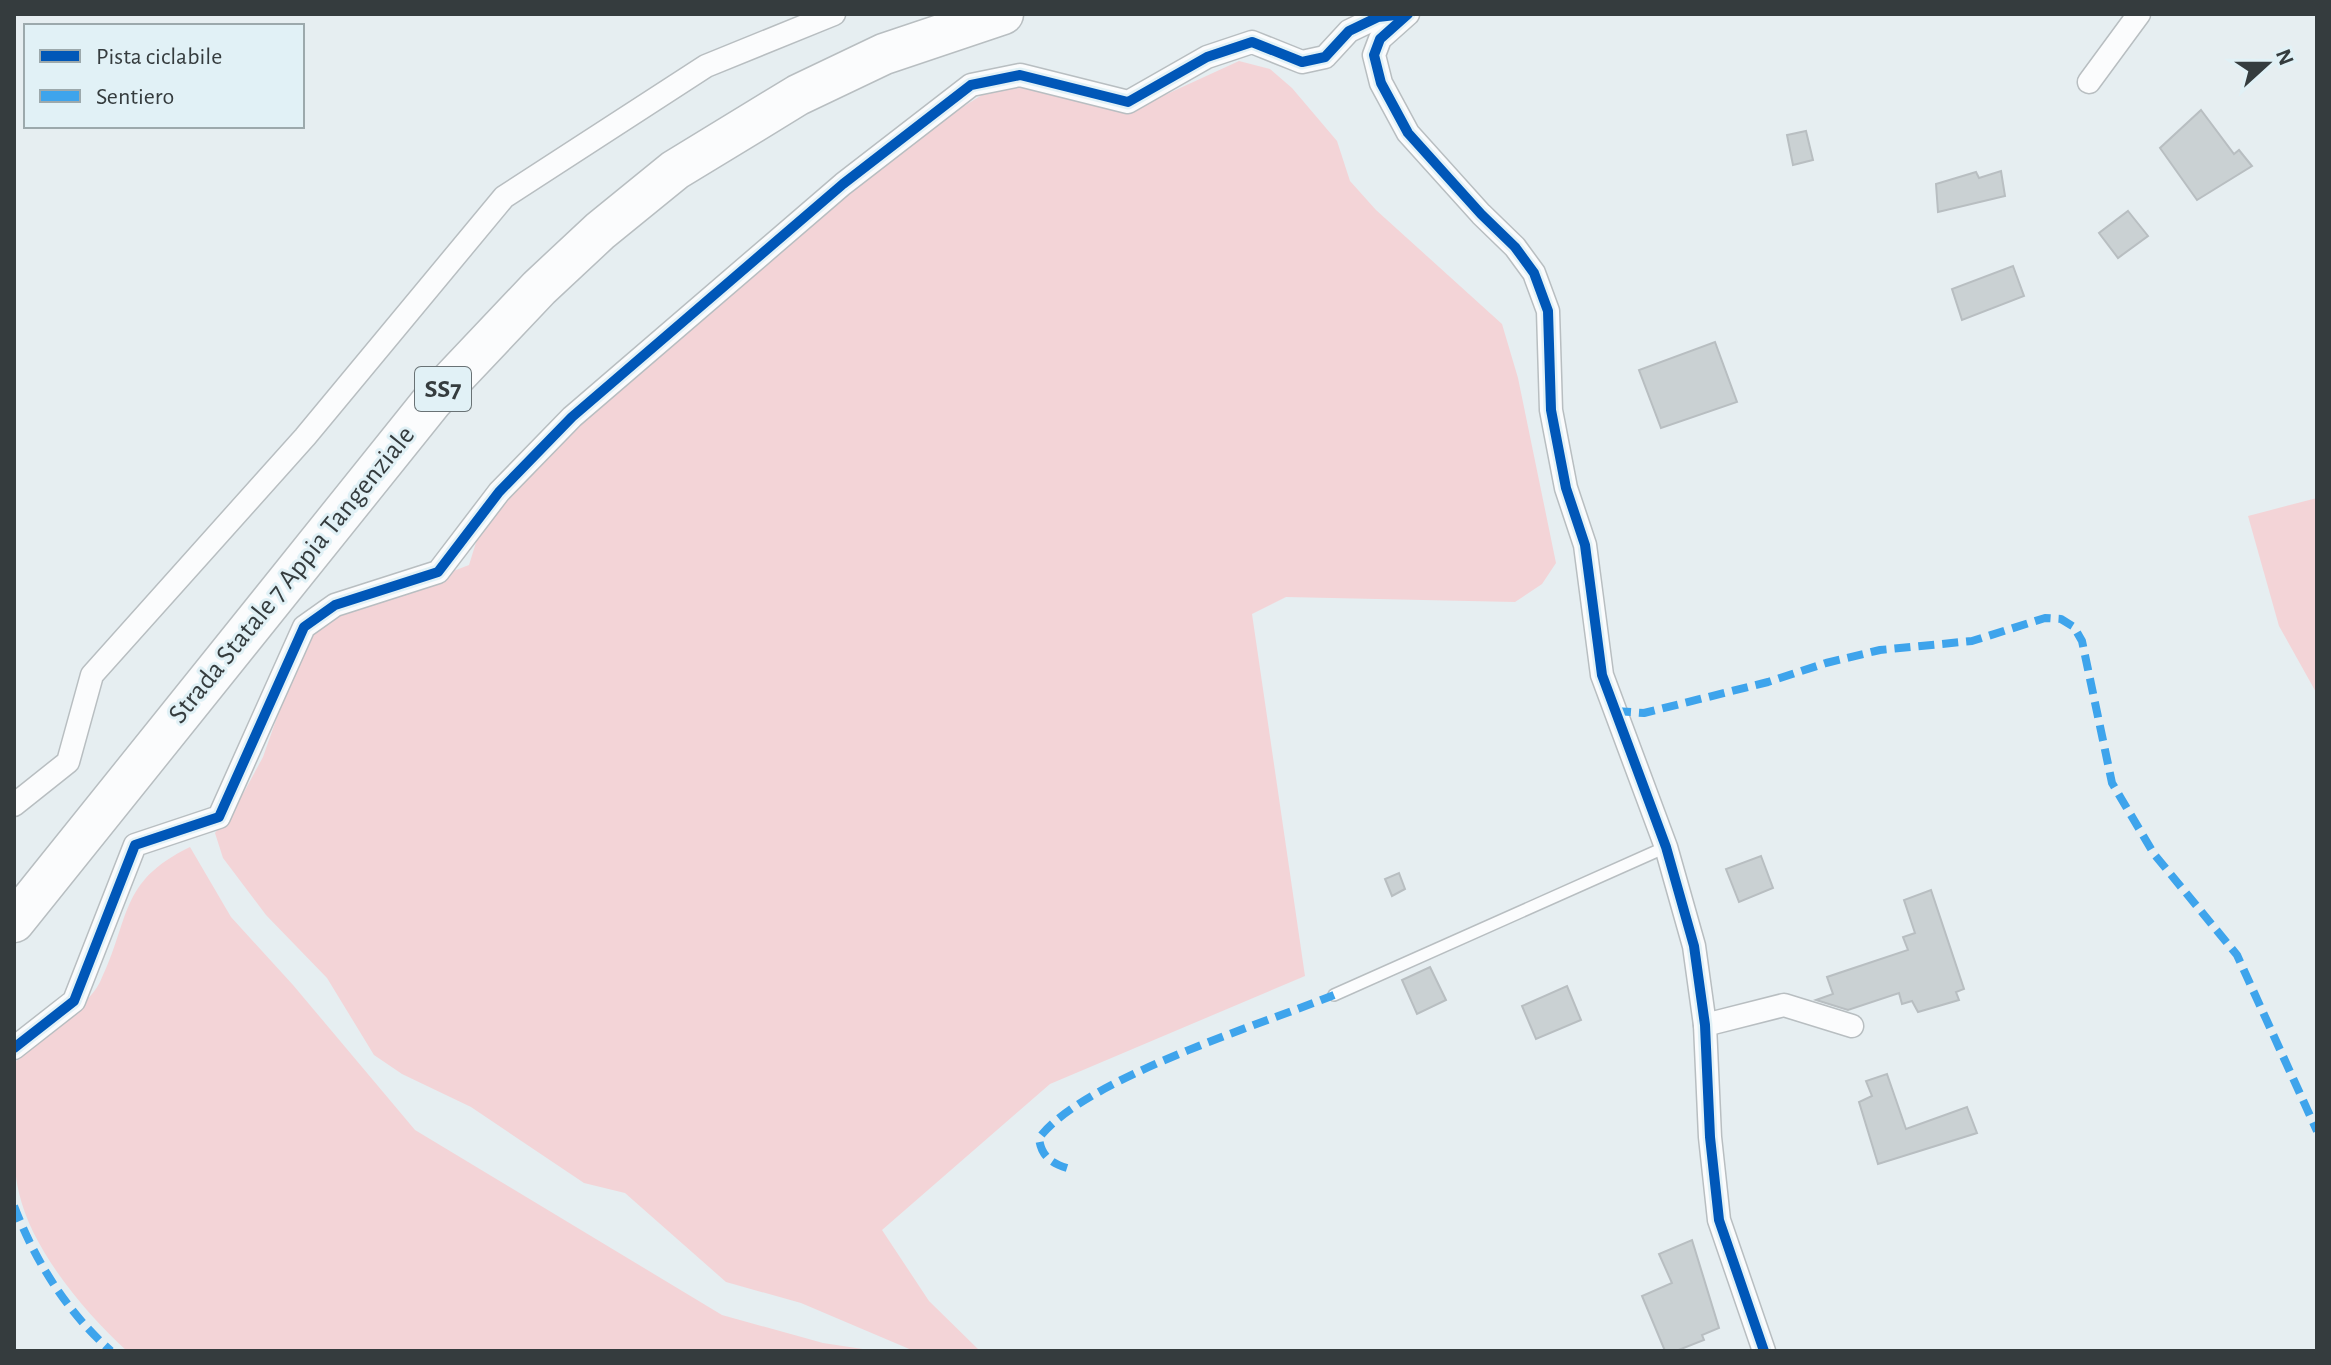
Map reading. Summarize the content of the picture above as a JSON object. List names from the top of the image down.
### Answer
{
  "streets": {
    "highway": ["SS7", "Strada Statale 7 Appia Tangenziale"]
  },
  "legend": ["Pista ciclabile", "Sentiero"],
  "north": "right"
}
